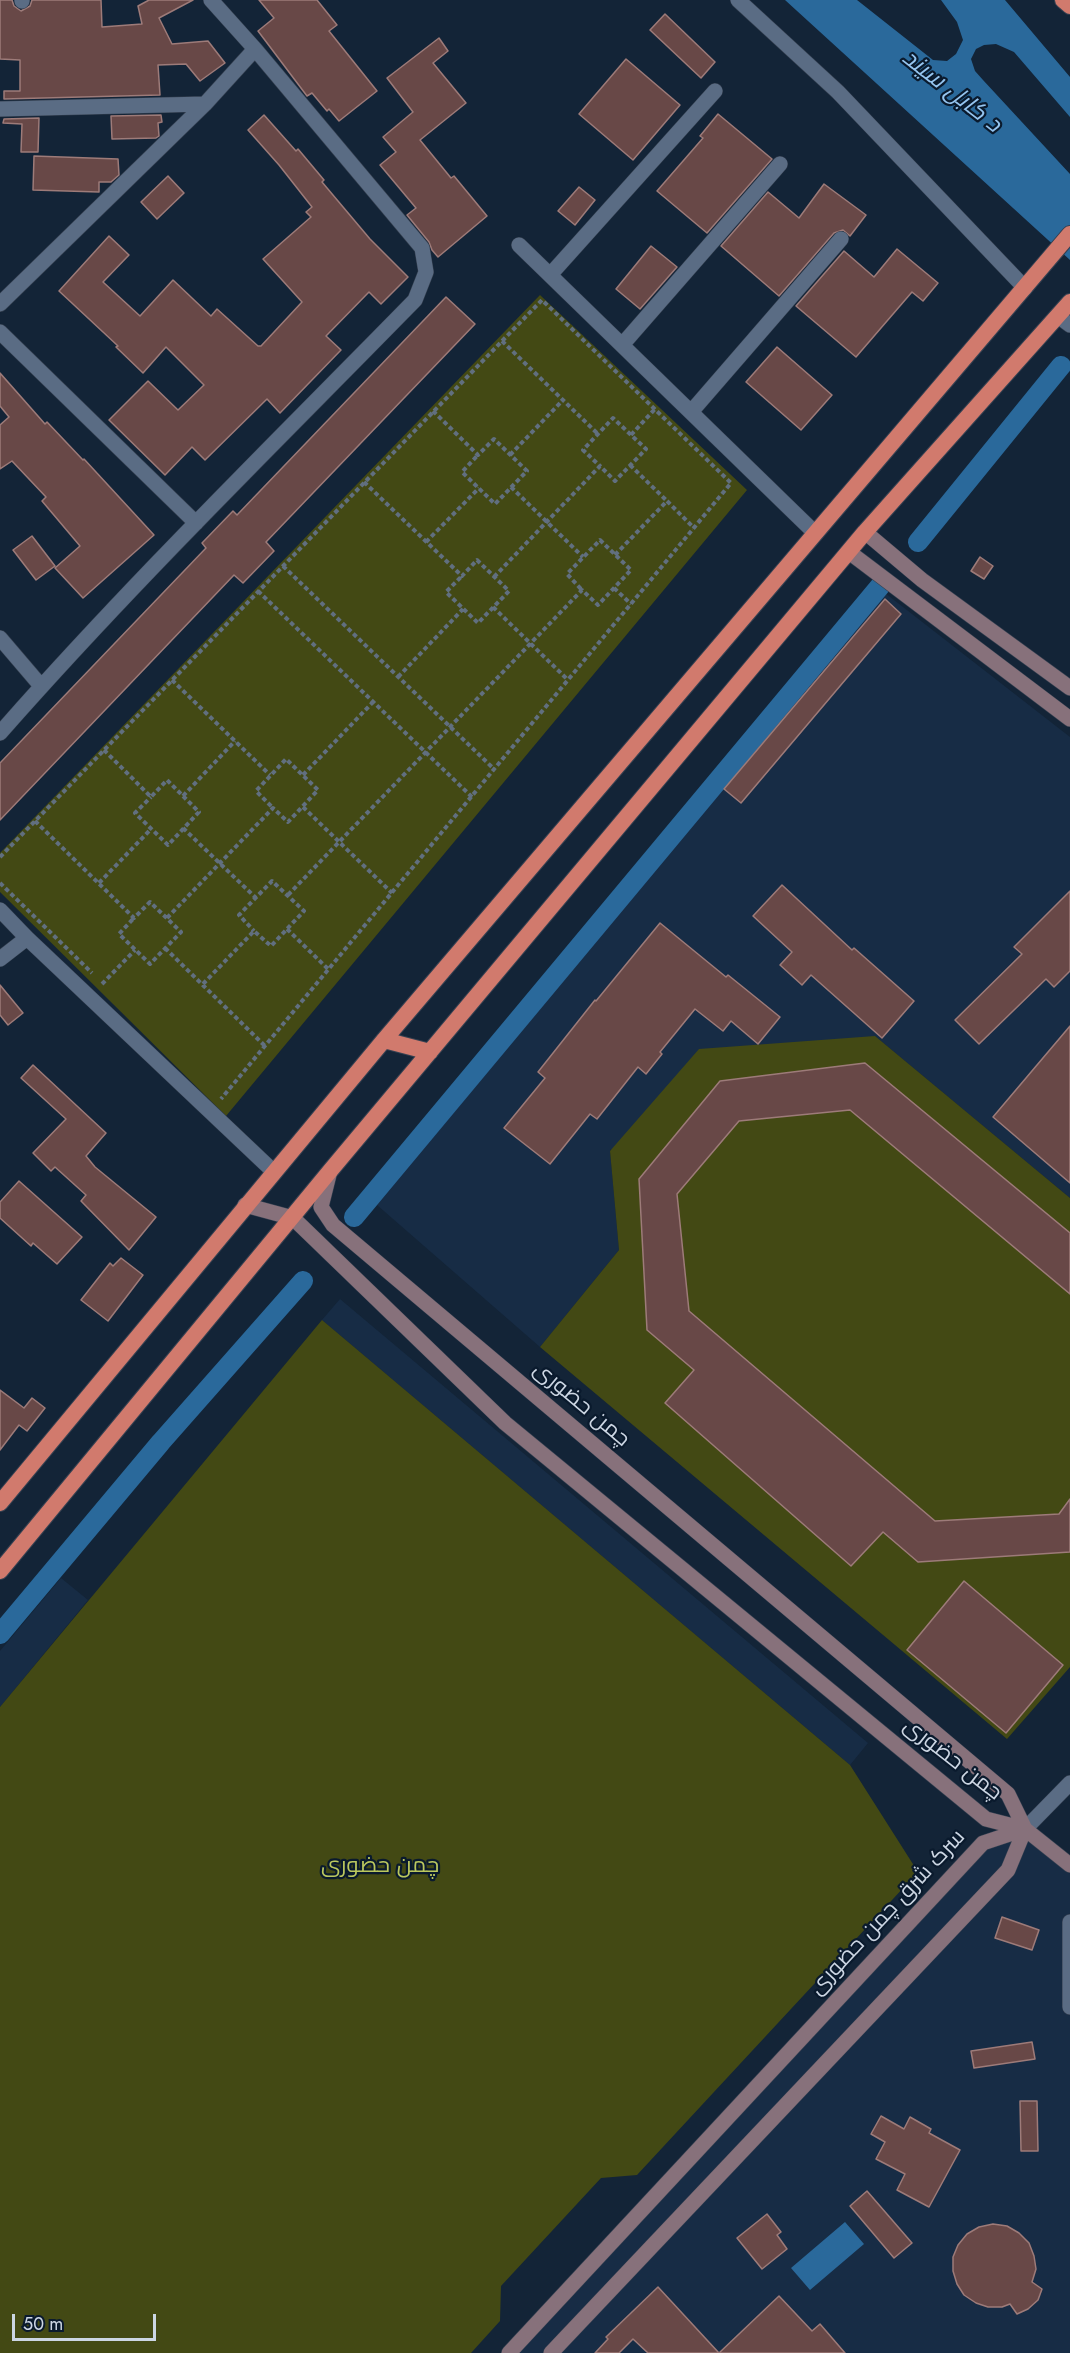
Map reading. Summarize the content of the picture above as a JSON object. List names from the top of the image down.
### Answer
{
  "streets": {
    "main road": ["چمن حضوری", "سرک شرق چمن حضوری"]
  },
  "crossings": [
    ["چمن حضوری", "سرک شرق چمن حضوری"]
  ],
  "water": ["د کابل سيند"],
  "parks": ["چمن حضوری"],
  "scale_bar": "50 m"
}
